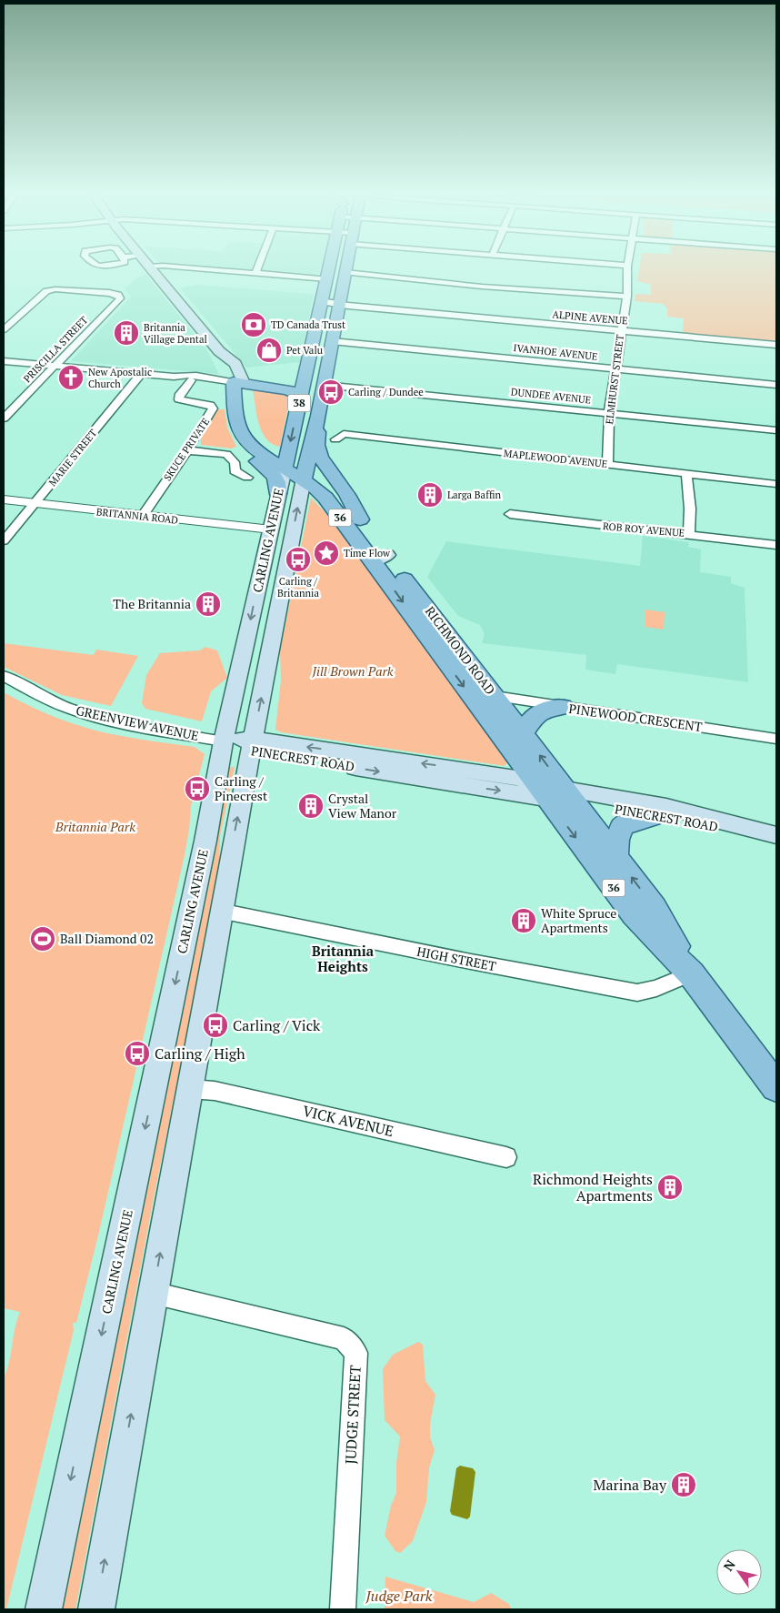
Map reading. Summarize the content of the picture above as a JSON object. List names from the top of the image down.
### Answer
{
  "streets": {
    "main road": [
      "38",
      "36",
      "CARLING AVENUE",
      "RICHMOND ROAD",
      "PINECREST ROAD"
    ],
    "street": [
      "ALPINE AVENUE",
      "PRISCILLA STREET",
      "IVANHOE AVENUE",
      "ELMHURST STREET",
      "DUNDEE AVENUE",
      "SKUCE PRIVATE",
      "MARIE STREET",
      "MAPLEWOOD AVENUE",
      "BRITANNIA ROAD",
      "ROB ROY AVENUE",
      "PINEWOOD CRESCENT",
      "GREENVIEW AVENUE",
      "HIGH STREET",
      "VICK AVENUE",
      "JUDGE STREET"
    ]
  },
  "crossings": [
    ["ALPINE AVENUE", "ELMHURST STREET"],
    ["ALPINE AVENUE", "CARLING AVENUE"],
    ["IVANHOE AVENUE", "ELMHURST STREET"],
    ["IVANHOE AVENUE", "CARLING AVENUE"],
    ["ELMHURST STREET", "DUNDEE AVENUE"],
    ["ELMHURST STREET", "MAPLEWOOD AVENUE"],
    ["DUNDEE AVENUE", "CARLING AVENUE"],
    ["SKUCE PRIVATE", "BRITANNIA ROAD"],
    ["MARIE STREET", "BRITANNIA ROAD"],
    ["BRITANNIA ROAD", "CARLING AVENUE"],
    ["CARLING AVENUE", "RICHMOND ROAD"],
    ["CARLING AVENUE", "GREENVIEW AVENUE"],
    ["CARLING AVENUE", "PINECREST ROAD"],
    ["CARLING AVENUE", "HIGH STREET"],
    ["CARLING AVENUE", "VICK AVENUE"],
    ["CARLING AVENUE", "JUDGE STREET"],
    ["RICHMOND ROAD", "PINEWOOD CRESCENT"],
    ["RICHMOND ROAD", "PINECREST ROAD"],
    ["RICHMOND ROAD", "HIGH STREET"],
    ["GREENVIEW AVENUE", "PINECREST ROAD"]
  ],
  "districts": ["Britannia Heights"],
  "parks": ["Jill Brown Park", "Britannia Park", "Judge Park"],
  "places": {
    "bank": ["TD Canada Trust"],
    "building": [
      "Britannia Village Dental",
      "Larga Baffin",
      "The Britannia",
      "Crystal View Manor",
      "White Spruce Apartments",
      "Richmond Heights Apartments",
      "Marina Bay"
    ],
    "shop": ["Pet Valu"],
    "church": ["New Apostalic Church"],
    "bus stop": [
      "Carling / Dundee",
      "Carling / Britannia",
      "Carling / Pinecrest",
      "Carling / Vick",
      "Carling / High"
    ],
    "place": ["Time Flow"],
    "sports": ["Ball Diamond 02"]
  },
  "north": "top left"
}
